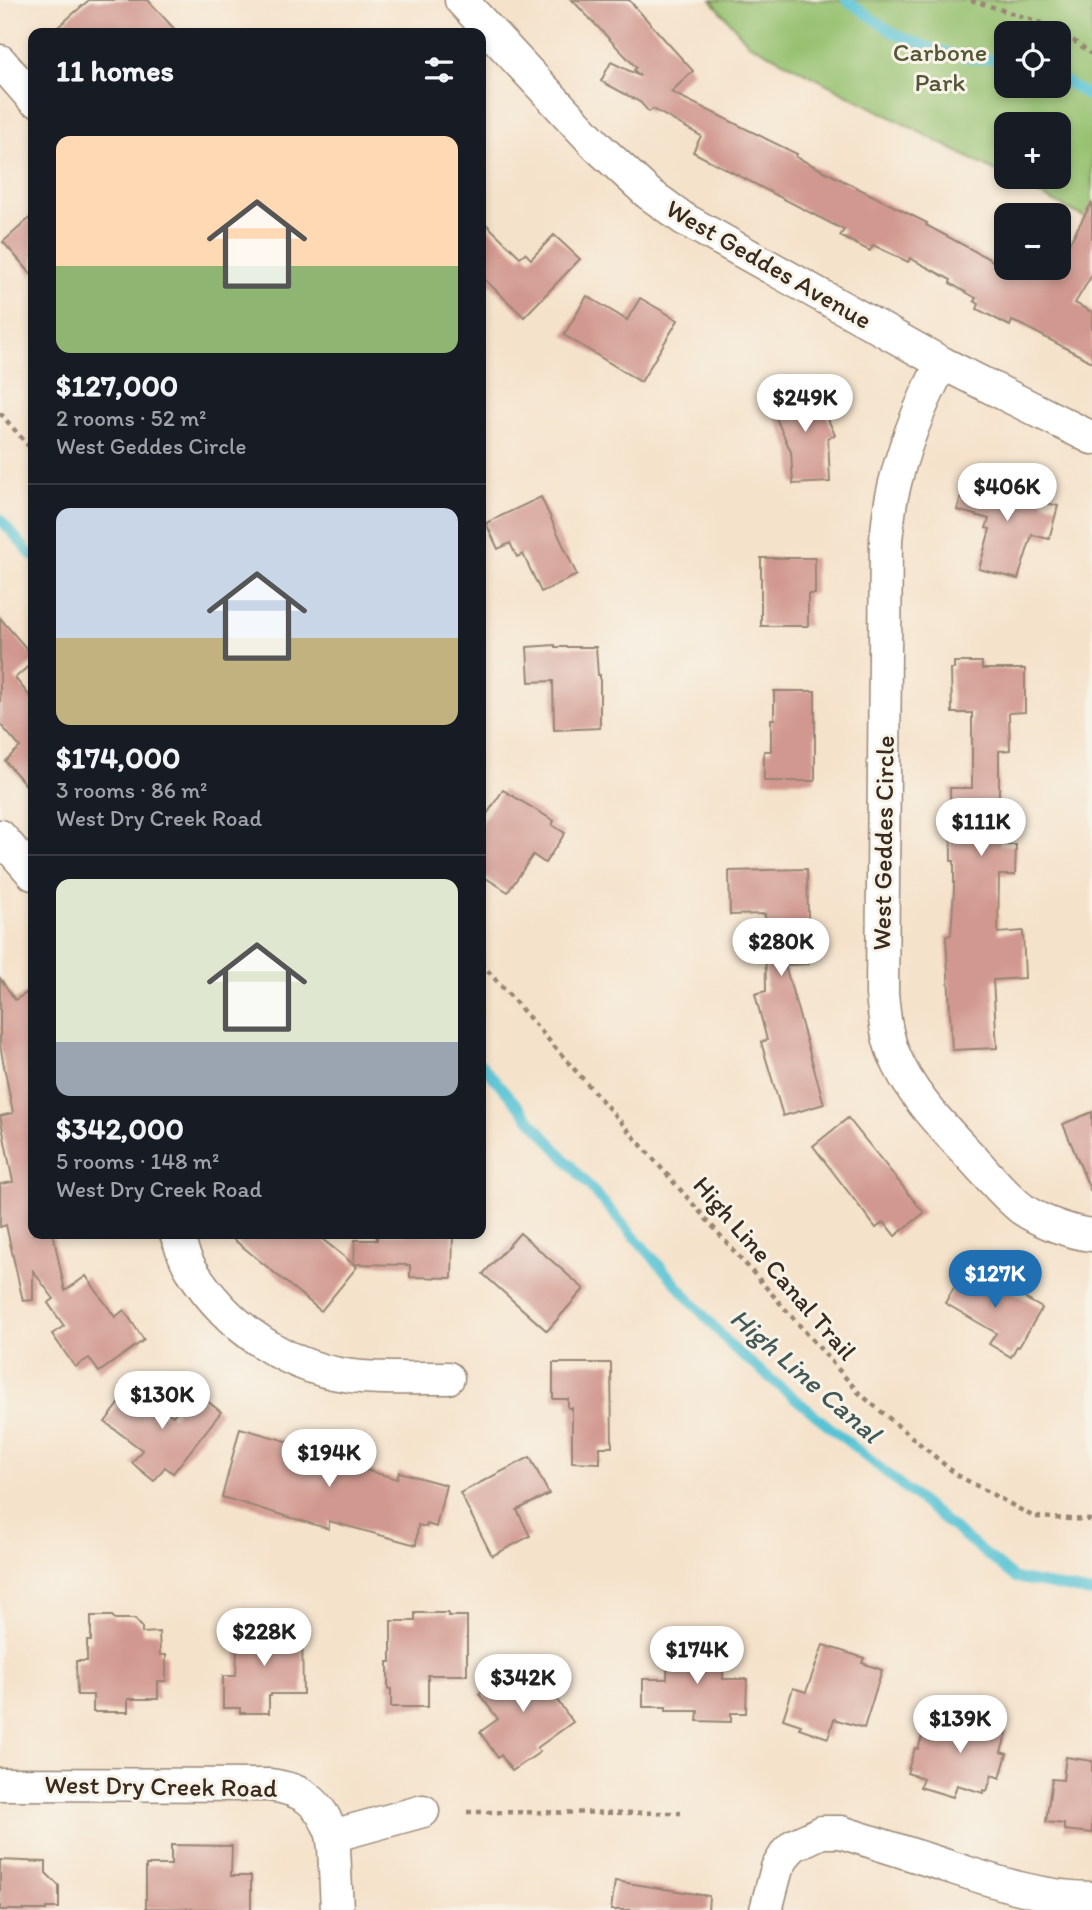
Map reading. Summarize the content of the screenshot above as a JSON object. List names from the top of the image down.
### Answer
{
  "streets": {
    "street": ["West Geddes Avenue", "West Geddes Circle", "West Dry Creek Road"],
    "path": ["High Line Canal Trail"]
  },
  "crossings": [
    ["West Geddes Avenue", "West Geddes Circle"]
  ],
  "water": ["High Line Canal"],
  "parks": ["Carbone Park"],
  "page": {
    "map_buttons": ["+", "−"],
    "heading": "11 homes",
    "list": [
      {
        "name": "$127,000",
        "note": "2 rooms · 52 m² · West Geddes Circle"
      },
      {
        "name": "$174,000",
        "note": "3 rooms · 86 m² · West Dry Creek Road"
      },
      {
        "name": "$342,000",
        "note": "5 rooms · 148 m² · West Dry Creek Road"
      }
    ],
    "price": [
      "$249K",
      "$406K",
      "$111K",
      "$280K",
      "$127K",
      "$130K",
      "$194K",
      "$228K",
      "$174K",
      "$342K",
      "$139K"
    ]
  }
}
